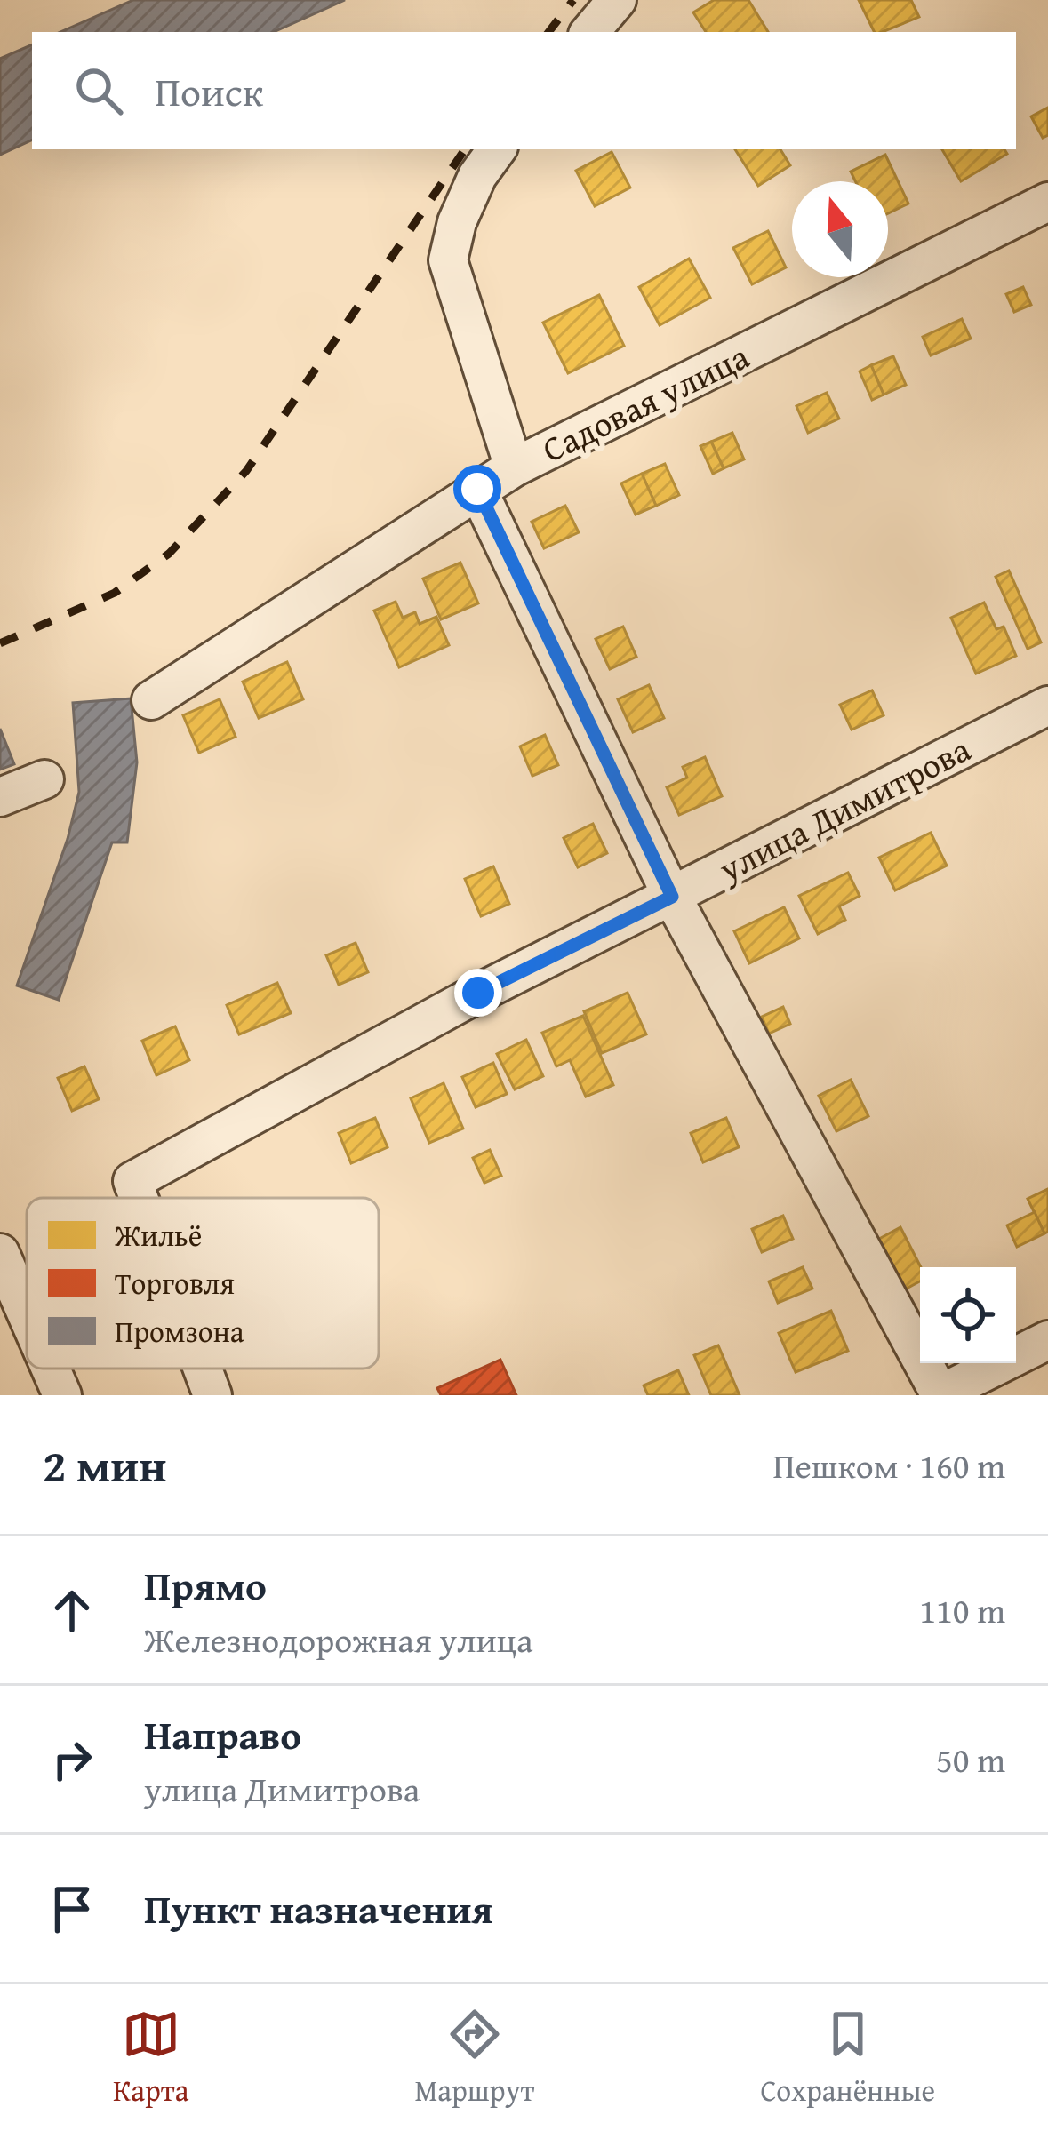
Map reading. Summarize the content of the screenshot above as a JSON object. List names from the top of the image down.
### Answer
{
  "streets": {
    "street": ["Садовая улица", "улица Димитрова"]
  },
  "legend": ["Жильё", "Торговля", "Промзона"],
  "north": "top",
  "page": {
    "search": "Поиск",
    "heading": ["2 мин", "Пешком · 160 m"],
    "list": [
      ["Прямо", "Железнодорожная улица", "110 m"],
      ["Направо", "улица Димитрова", "50 m"],
      "Пункт назначения"
    ],
    "nav": ["Карта", "Маршрут", "Сохранённые"]
  }
}
